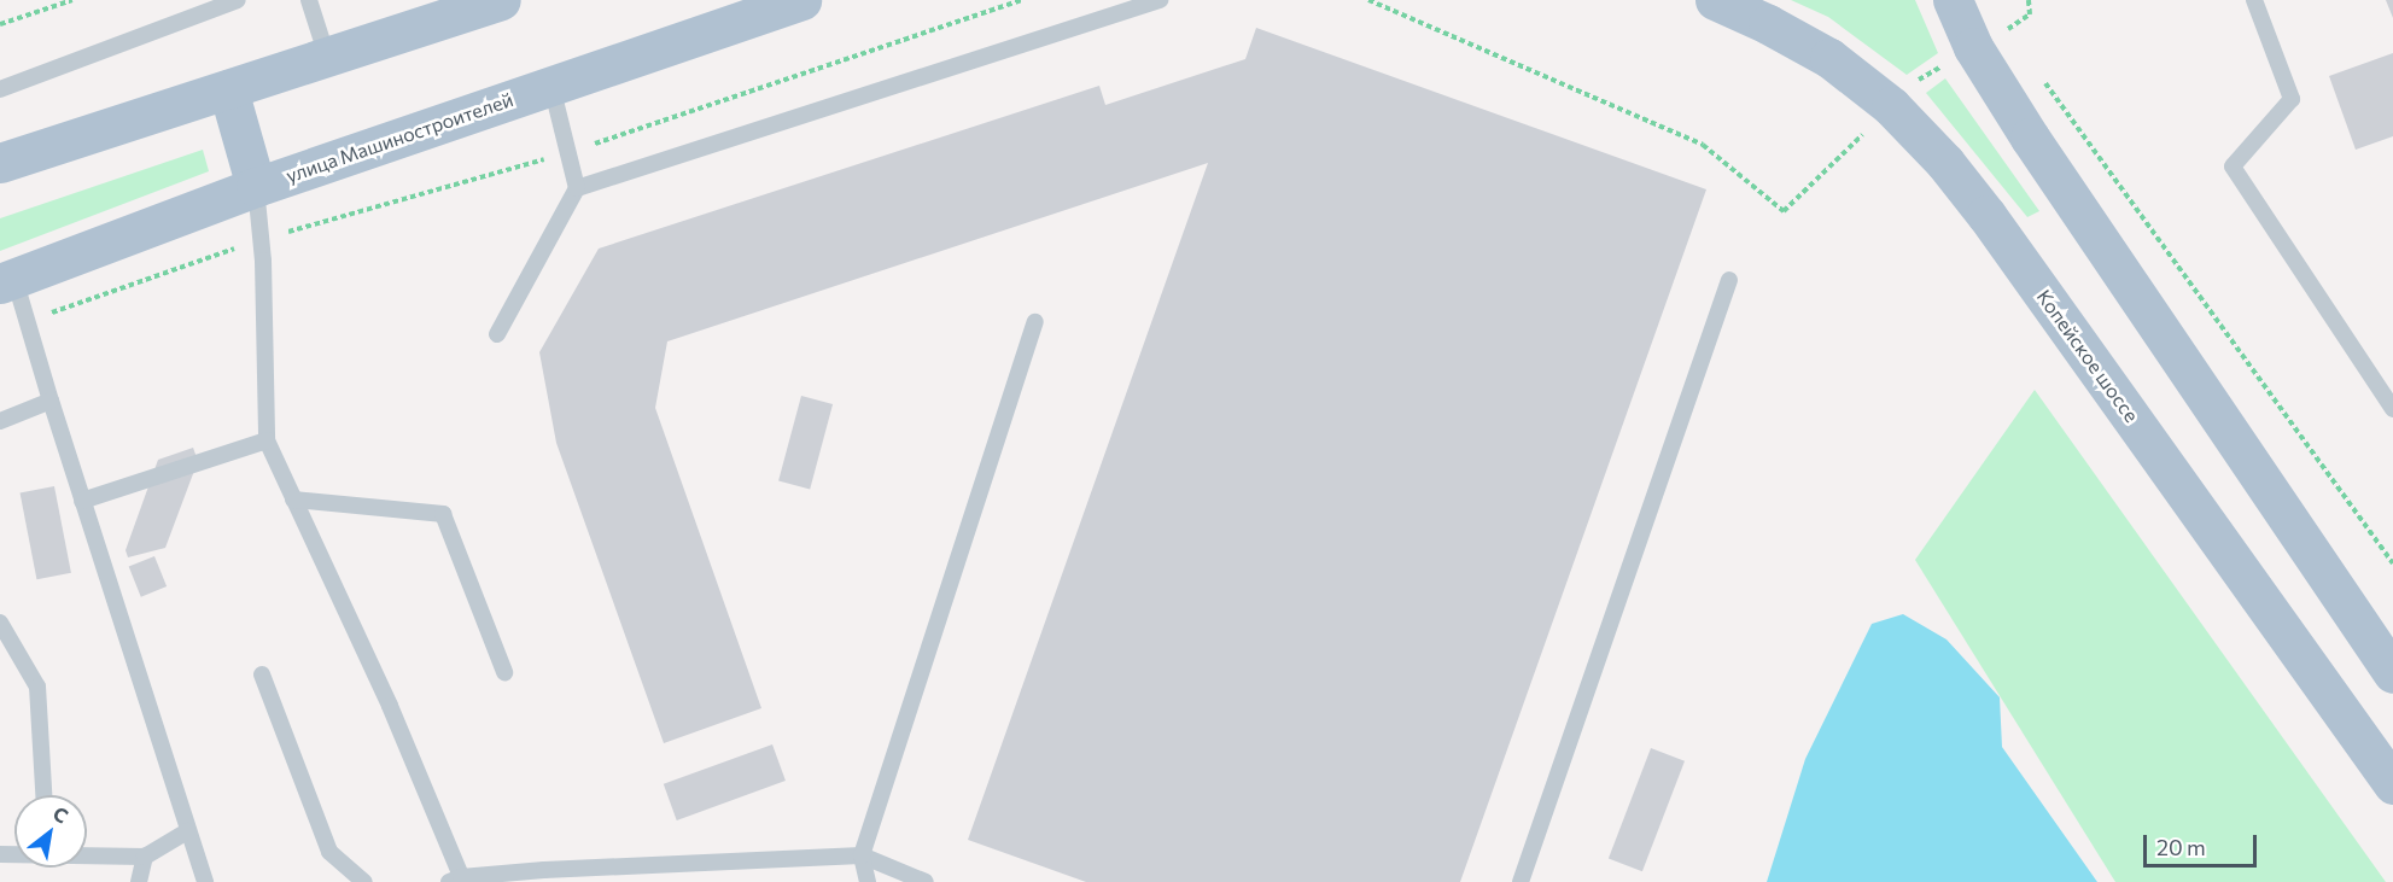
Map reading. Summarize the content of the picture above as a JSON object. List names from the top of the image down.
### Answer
{
  "streets": {
    "main road": ["улица Машиностроителей", "Копейское шоссе"]
  },
  "scale_bar": "20 m",
  "north": "top right"
}
